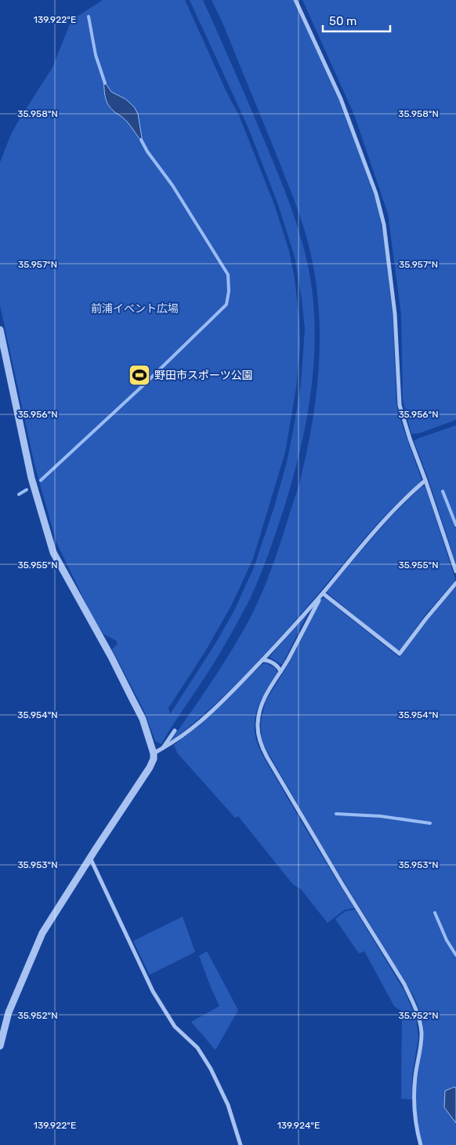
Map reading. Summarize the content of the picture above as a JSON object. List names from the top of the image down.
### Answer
{
  "parks": ["前浦イベント広場"],
  "places": {
    "sports": ["野田市スポーツ公園"]
  },
  "scale_bar": "50 m",
  "coordinates": [
    "139.922°E",
    "35.958°N",
    "35.957°N",
    "35.956°N",
    "35.955°N",
    "35.954°N",
    "35.953°N",
    "35.952°N",
    "139.924°E"
  ]
}
